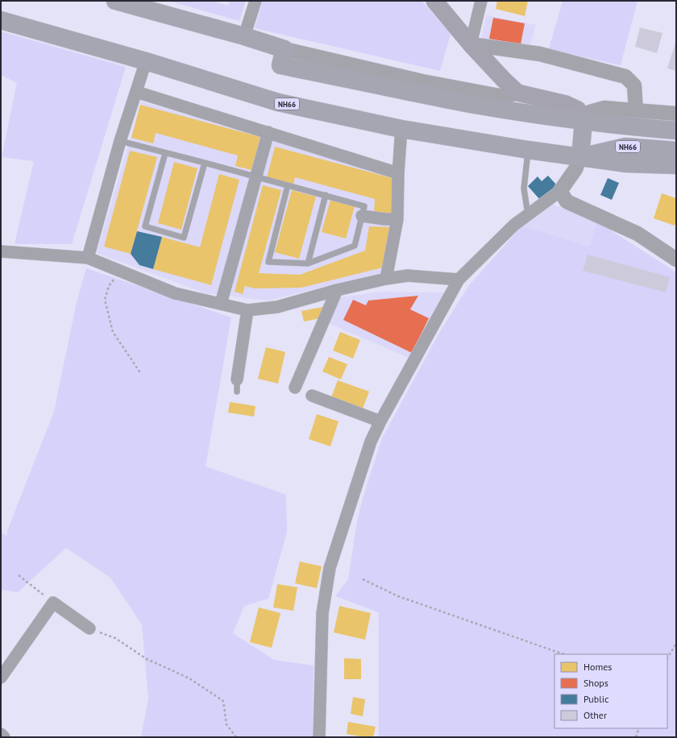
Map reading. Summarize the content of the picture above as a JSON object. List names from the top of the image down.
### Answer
{
  "streets": {
    "highway": ["NH66"]
  },
  "legend": [
    "Homes",
    "Shops",
    "Public",
    "Other"
  ]
}
